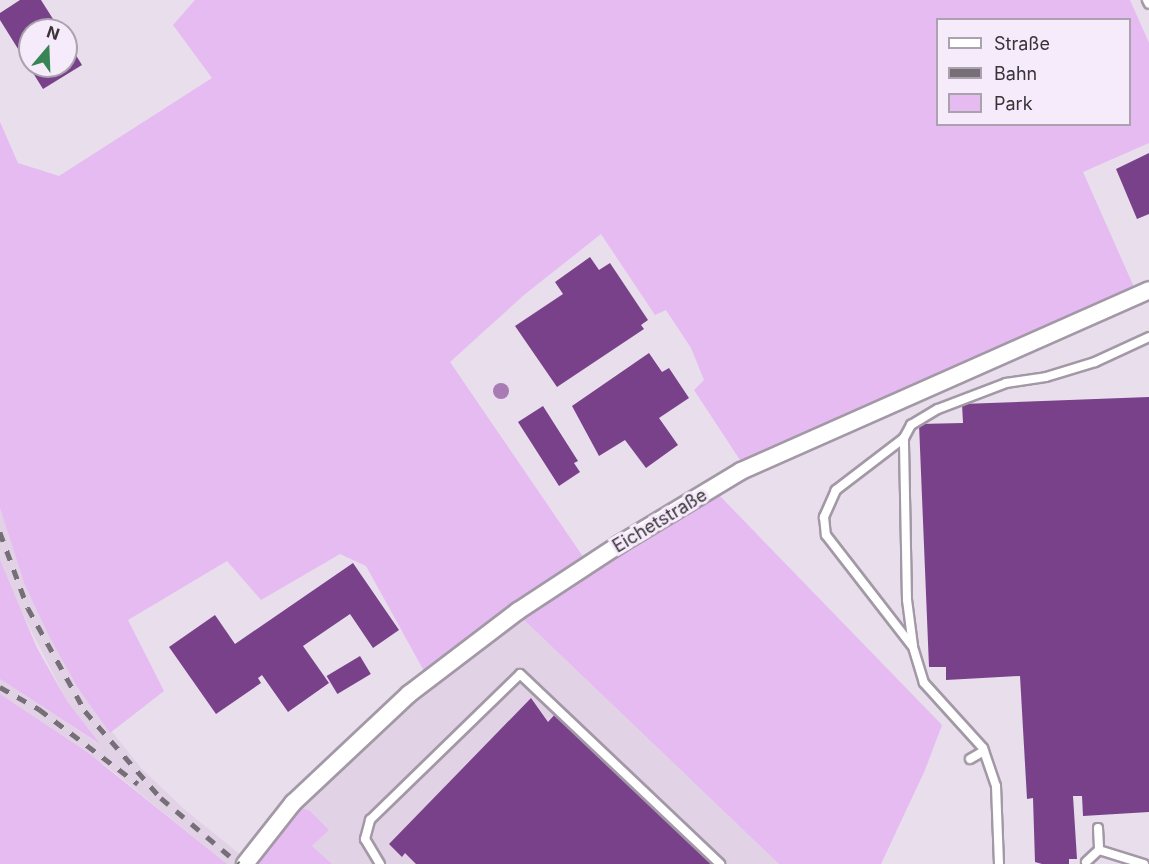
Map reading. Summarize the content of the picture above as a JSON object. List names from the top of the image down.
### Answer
{
  "streets": {
    "street": ["Eichetstraße"]
  },
  "legend": ["Straße", "Bahn", "Park"],
  "north": "top"
}
